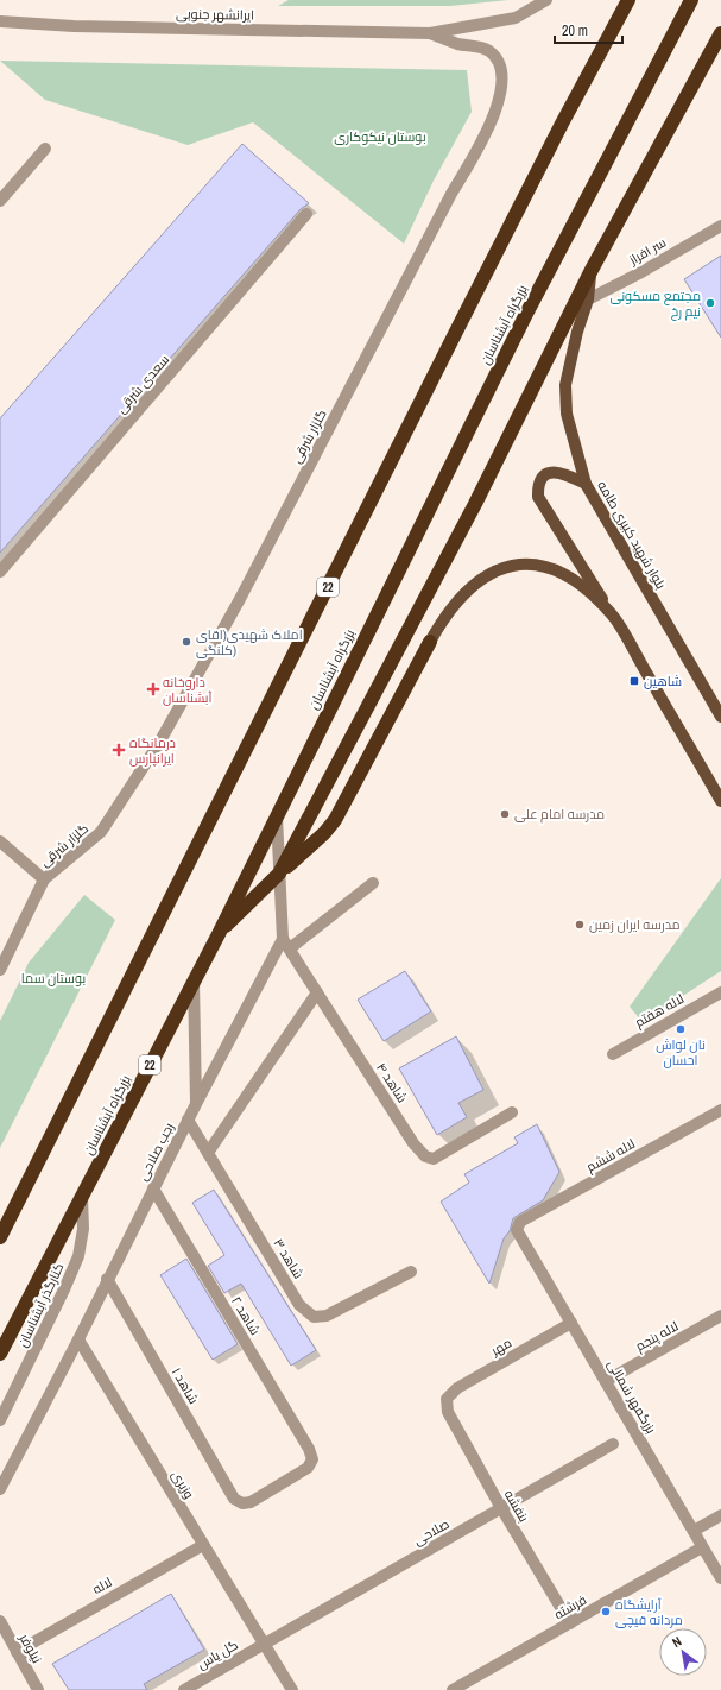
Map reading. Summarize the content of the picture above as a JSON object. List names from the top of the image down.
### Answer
{
  "streets": {
    "highway": ["بزرگراه آبشناسان", "22"],
    "main road": ["بلوار شهید کبیری طامه"],
    "street": [
      "ایرانشهر جنوبی",
      "سر افراز",
      "سعدی شرقی",
      "گلزار شرقی",
      "لاله هفتم",
      "شاهد ۴",
      "رجب صلاحی",
      "لاله ششم",
      "شاهد ۳",
      "کنارگذر آبشناسان",
      "شاهد ۲",
      "لاله پنجم",
      "مهر",
      "شاهد ۱",
      "بزرگمهر شمالی",
      "وزیری",
      "بنفشه",
      "صلاحی",
      "لاله",
      "فرشته",
      "نیلوفر",
      "گل یاس"
    ]
  },
  "crossings": [
    ["ایرانشهر جنوبی", "گلزار شرقی"],
    ["سر افراز", "بلوار شهید کبیری طامه"],
    ["بزرگراه آبشناسان", "کنارگذر آبشناسان"],
    ["شاهد ۴", "رجب صلاحی"],
    ["رجب صلاحی", "شاهد ۳"],
    ["رجب صلاحی", "شاهد ۲"],
    ["رجب صلاحی", "شاهد ۱"],
    ["رجب صلاحی", "وزیری"],
    ["لاله ششم", "بزرگمهر شمالی"],
    ["شاهد ۲", "شاهد ۱"],
    ["لاله پنجم", "بزرگمهر شمالی"],
    ["مهر", "بزرگمهر شمالی"],
    ["مهر", "بنفشه"],
    ["بزرگمهر شمالی", "فرشته"],
    ["وزیری", "صلاحی"],
    ["وزیری", "لاله"],
    ["وزیری", "گل یاس"],
    ["بنفشه", "صلاحی"],
    ["بنفشه", "فرشته"],
    ["صلاحی", "گل یاس"],
    ["لاله", "نیلوفر"]
  ],
  "parks": ["بوستان نیکوکاری", "بوستان سما"],
  "places": {
    "other": [
      "مجتمع مسکونی نیم رخ",
      "املاک شهیدی(اقای کلنگی)",
      "مدرسه امام علی",
      "مدرسه ایران زمین",
      "نان لواش احسان",
      "آرایشگاه مردانه قیچی"
    ],
    "transit": ["شاهین"],
    "health": ["داروخانه آبشناسان", "درمانگاه ایرانپارس"]
  },
  "scale_bar": "20 m",
  "north": "top left"
}
